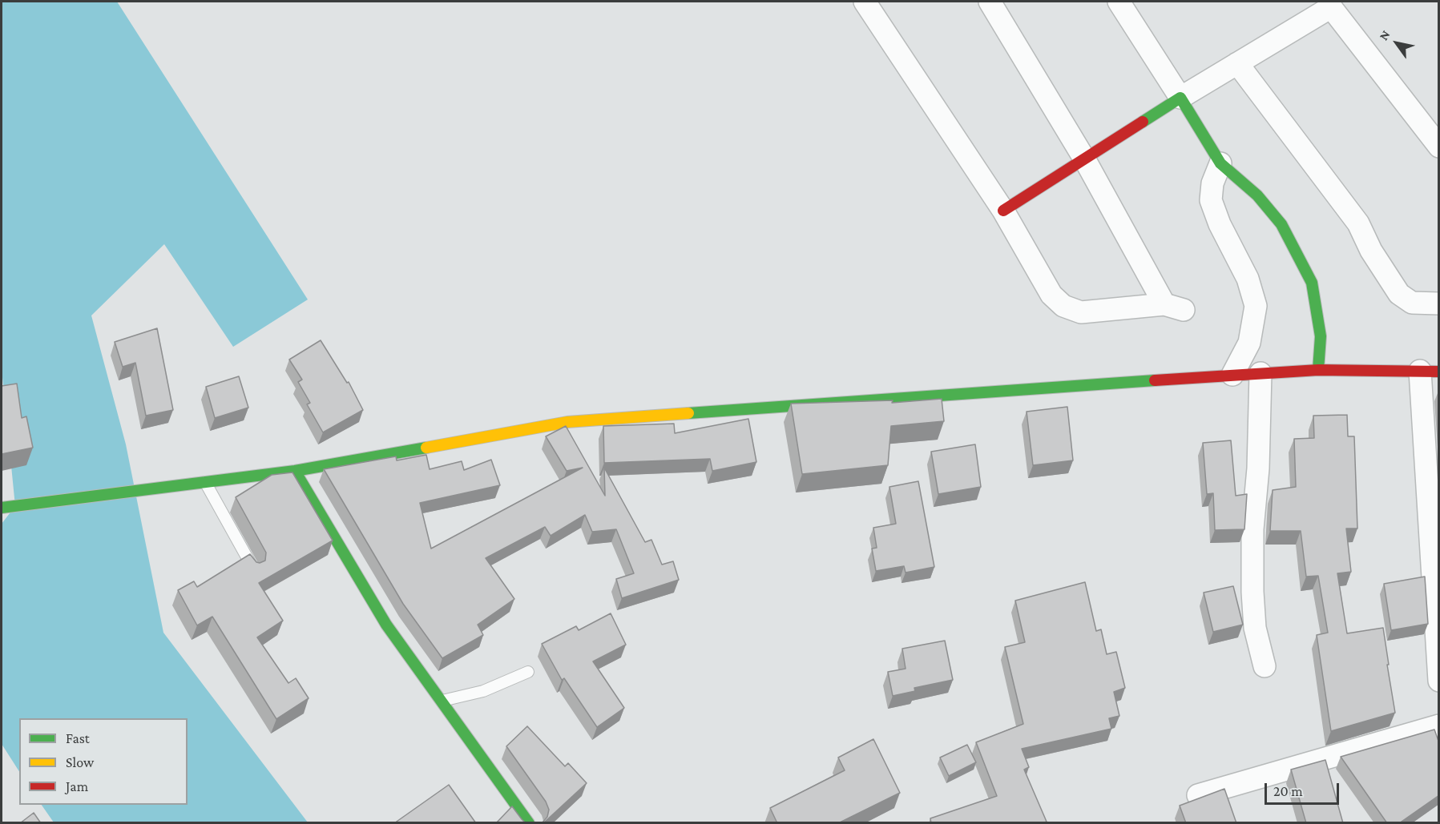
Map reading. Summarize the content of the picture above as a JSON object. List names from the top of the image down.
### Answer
{
  "legend": ["Fast", "Slow", "Jam"],
  "scale_bar": "20 m",
  "north": "top left"
}
